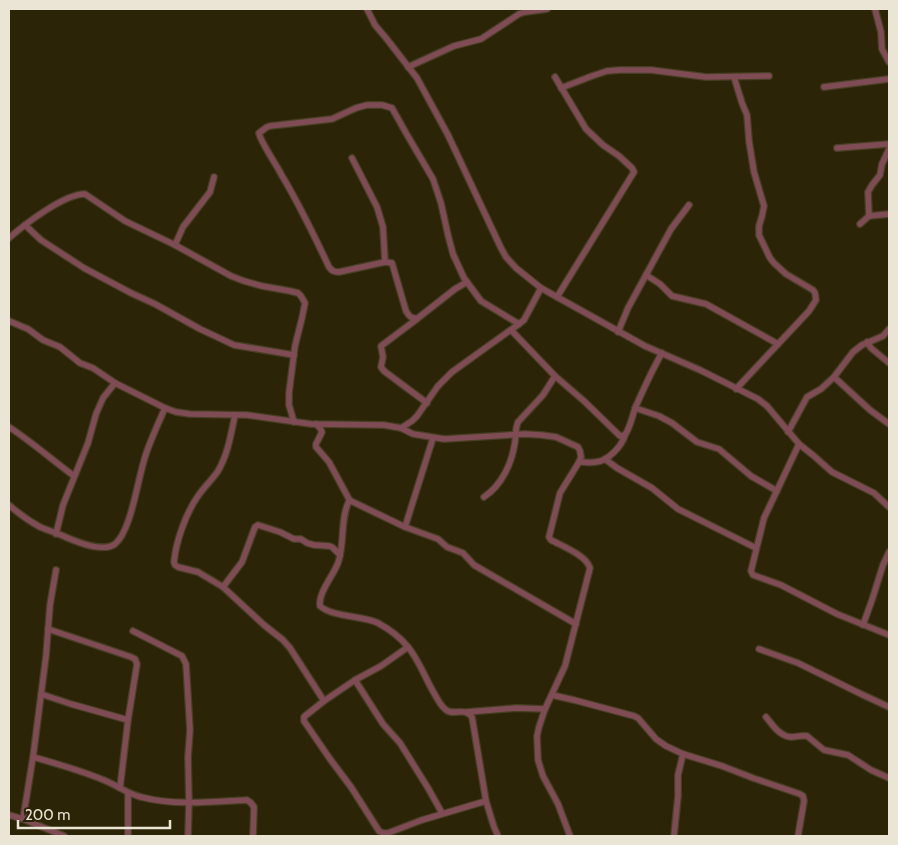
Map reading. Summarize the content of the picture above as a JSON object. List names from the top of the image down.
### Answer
{
  "scale_bar": "200 m"
}
